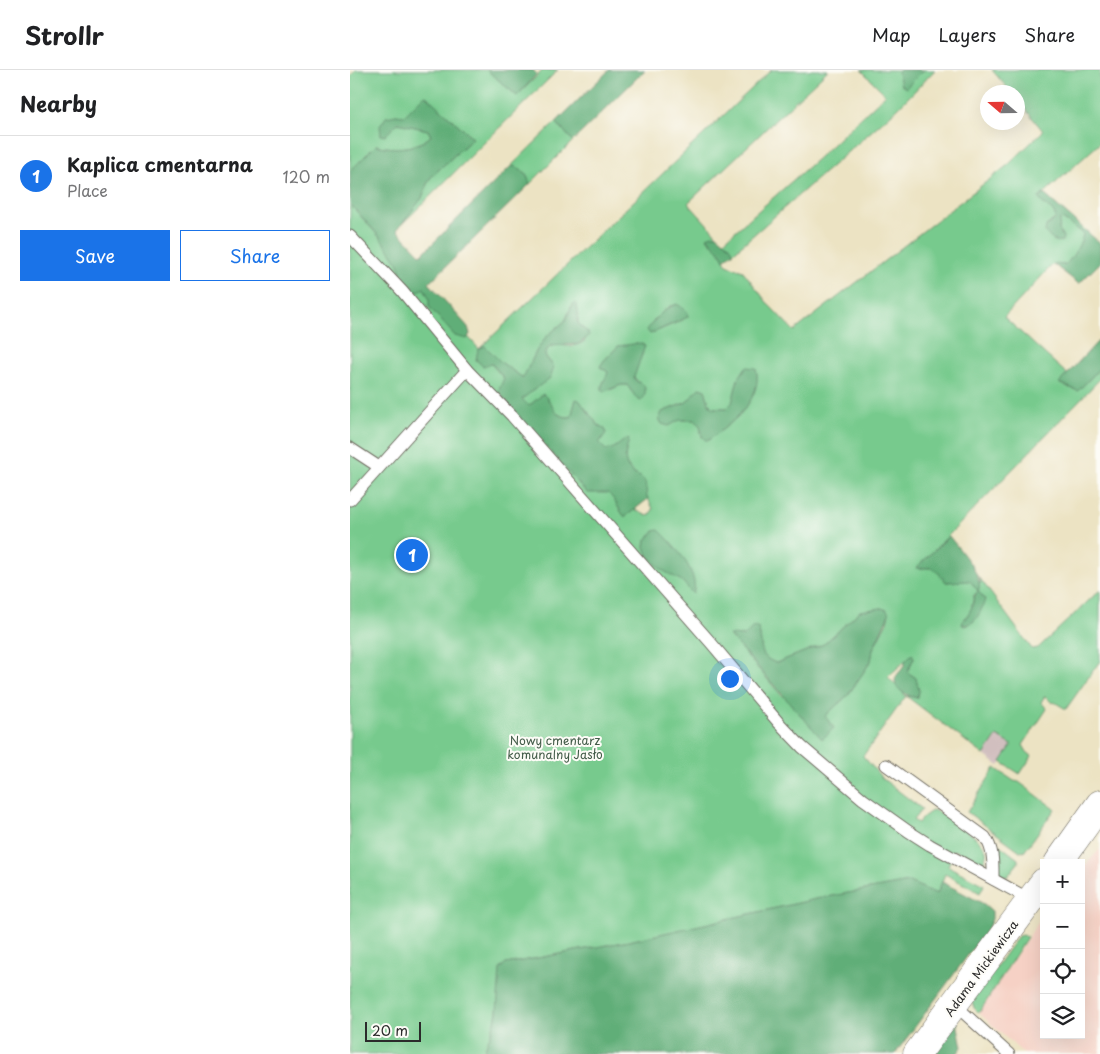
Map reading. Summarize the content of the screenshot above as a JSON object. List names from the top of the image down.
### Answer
{
  "streets": {
    "street": ["Adama Mickiewicza"]
  },
  "parks": ["Nowy cmentarz komunalny Jasło"],
  "scale_bar": "20 m",
  "north": "left",
  "page": {
    "header": "Strollr",
    "nav": ["Map", "Layers", "Share"],
    "heading": "Nearby",
    "list": [
      {
        "mark": "1",
        "name": "Kaplica cmentarna",
        "note": "Place",
        "value": "120 m"
      }
    ],
    "buttons": ["Save", "Share"],
    "pins": "1",
    "map_buttons": ["+", "−"],
    "scale": "20 m"
  }
}
